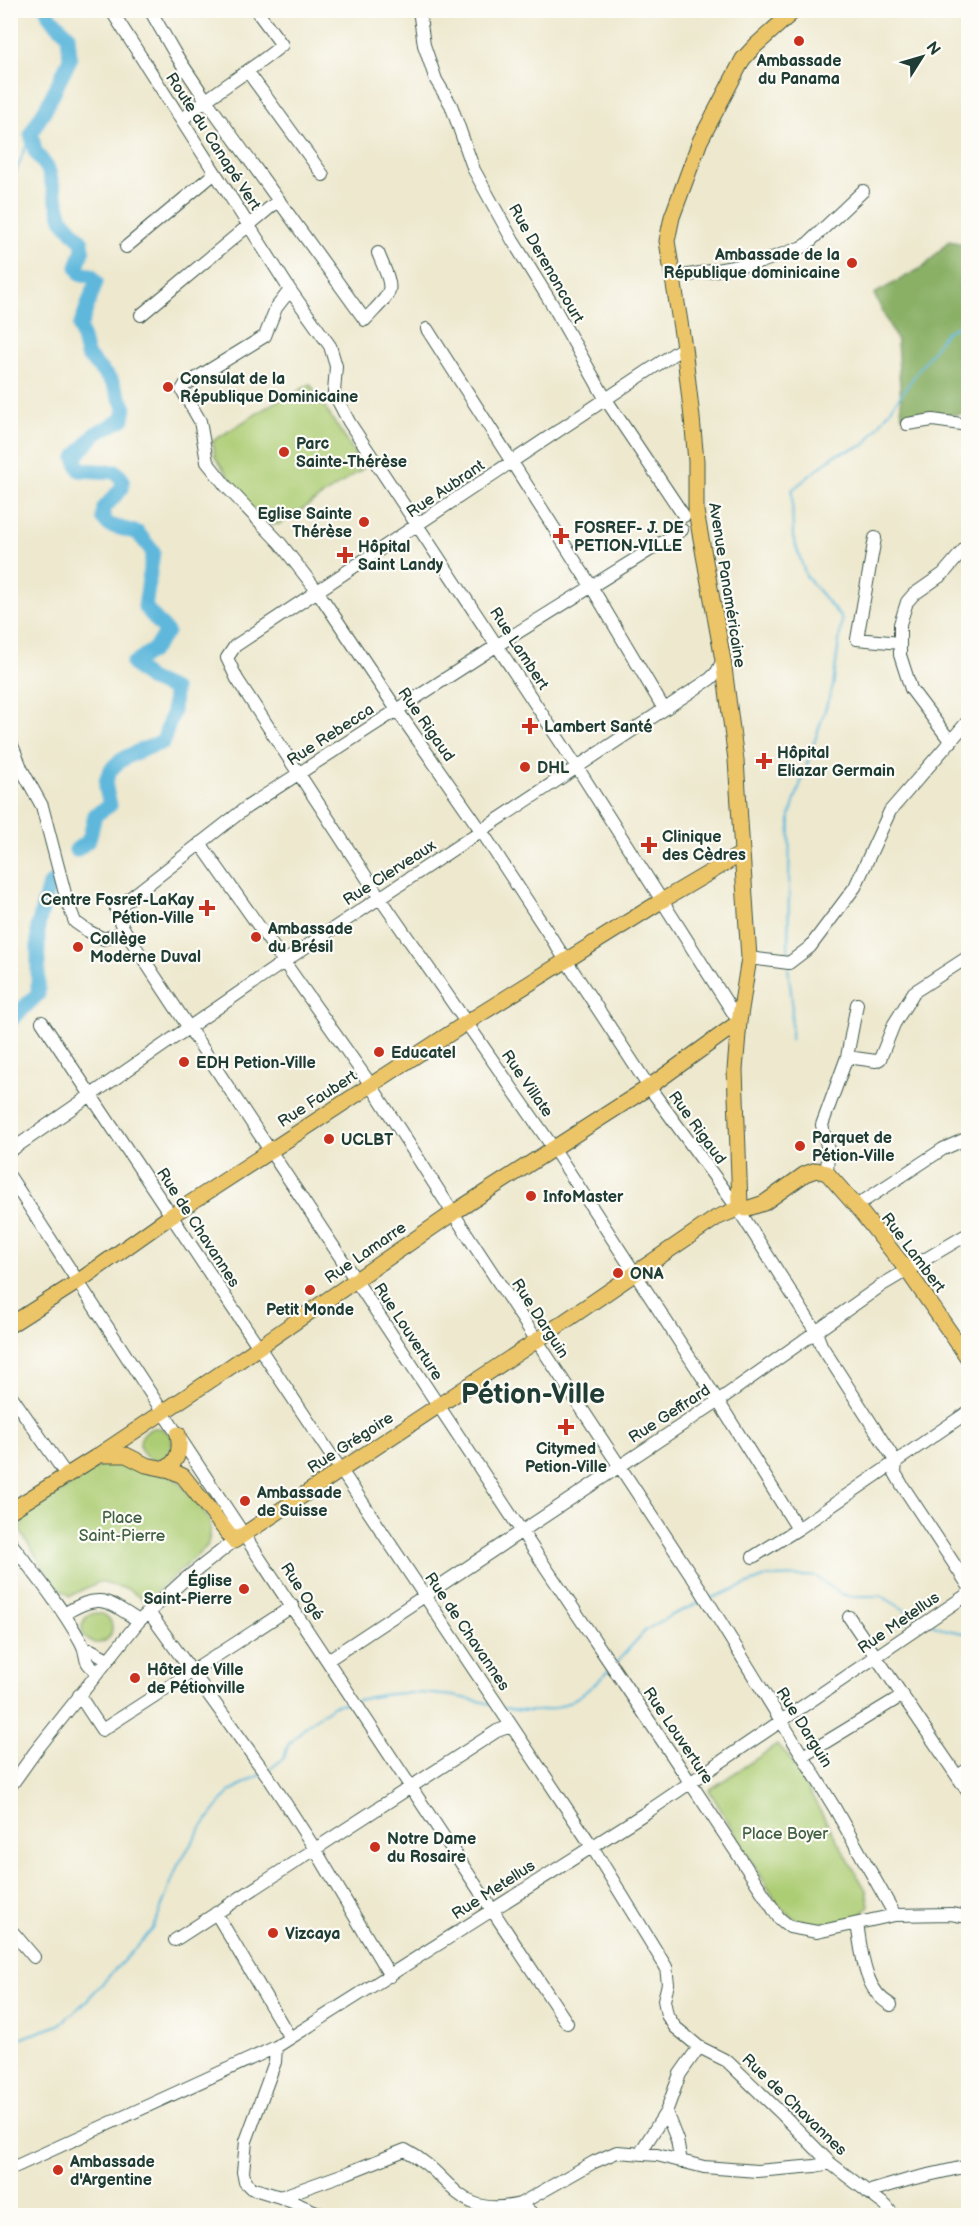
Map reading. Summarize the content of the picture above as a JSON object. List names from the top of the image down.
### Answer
{
  "streets": {
    "main road": [
      "Avenue Panaméricaine",
      "Rue Lambert",
      "Rue Faubert",
      "Rue Lamarre",
      "Rue Grégoire"
    ],
    "street": [
      "Route du Canapé Vert",
      "Rue Derenoncourt",
      "Rue Aubrant",
      "Rue Rigaud",
      "Rue Rebecca",
      "Rue Clerveaux",
      "Rue Villate",
      "Rue de Chavannes",
      "Rue Darguin",
      "Rue Louverture",
      "Rue Geffrard",
      "Rue Ogé",
      "Rue Metellus"
    ]
  },
  "crossings": [
    ["Route du Canapé Vert", "Rue Lambert"],
    ["Route du Canapé Vert", "Rue Rigaud"],
    ["Rue Derenoncourt", "Rue Aubrant"],
    ["Rue Derenoncourt", "Avenue Panaméricaine"],
    ["Rue Aubrant", "Avenue Panaméricaine"],
    ["Rue Aubrant", "Rue Lambert"],
    ["Rue Aubrant", "Rue Rigaud"],
    ["Rue Aubrant", "Rue Villate"],
    ["Avenue Panaméricaine", "Rue Lambert"],
    ["Avenue Panaméricaine", "Rue Rigaud"],
    ["Avenue Panaméricaine", "Rue Clerveaux"],
    ["Avenue Panaméricaine", "Rue Faubert"],
    ["Avenue Panaméricaine", "Rue Lamarre"],
    ["Avenue Panaméricaine", "Rue Grégoire"],
    ["Rue Lambert", "Rue Rigaud"],
    ["Rue Lambert", "Rue Rebecca"],
    ["Rue Lambert", "Rue Clerveaux"],
    ["Rue Lambert", "Rue Faubert"],
    ["Rue Lambert", "Rue Lamarre"],
    ["Rue Lambert", "Rue Geffrard"],
    ["Rue Lambert", "Rue Grégoire"],
    ["Rue Rigaud", "Rue Rebecca"],
    ["Rue Rigaud", "Rue Clerveaux"],
    ["Rue Rigaud", "Rue Faubert"],
    ["Rue Rigaud", "Rue Lamarre"],
    ["Rue Rigaud", "Rue Geffrard"],
    ["Rue Rigaud", "Rue Grégoire"],
    ["Rue Rebecca", "Rue Villate"],
    ["Rue Rebecca", "Rue Darguin"],
    ["Rue Rebecca", "Rue Louverture"],
    ["Rue Clerveaux", "Rue Villate"],
    ["Rue Clerveaux", "Rue de Chavannes"],
    ["Rue Clerveaux", "Rue Darguin"],
    ["Rue Clerveaux", "Rue Louverture"],
    ["Rue Villate", "Rue Faubert"],
    ["Rue Villate", "Rue Lamarre"],
    ["Rue Villate", "Rue Geffrard"],
    ["Rue Villate", "Rue Grégoire"],
    ["Rue Faubert", "Rue de Chavannes"],
    ["Rue Faubert", "Rue Darguin"],
    ["Rue Faubert", "Rue Louverture"],
    ["Rue Faubert", "Rue Ogé"],
    ["Rue de Chavannes", "Rue Lamarre"],
    ["Rue de Chavannes", "Rue Geffrard"],
    ["Rue de Chavannes", "Rue Grégoire"],
    ["Rue de Chavannes", "Rue Metellus"],
    ["Rue Lamarre", "Rue Darguin"],
    ["Rue Lamarre", "Rue Louverture"],
    ["Rue Lamarre", "Rue Ogé"],
    ["Rue Darguin", "Rue Geffrard"],
    ["Rue Darguin", "Rue Grégoire"],
    ["Rue Darguin", "Rue Metellus"],
    ["Rue Louverture", "Rue Geffrard"],
    ["Rue Louverture", "Rue Grégoire"],
    ["Rue Louverture", "Rue Metellus"],
    ["Rue Geffrard", "Rue Ogé"],
    ["Rue Grégoire", "Rue Ogé"],
    ["Rue Ogé", "Rue Metellus"]
  ],
  "districts": ["Pétion-Ville"],
  "parks": ["Place Saint-Pierre", "Place Boyer"],
  "places": {
    "other": [
      "Ambassade du Panama",
      "Ambassade de la République dominicaine",
      "Consulat de la République Dominicaine",
      "Parc Sainte-Thérèse",
      "Eglise Sainte Thérèse",
      "DHL",
      "Ambassade du Brésil",
      "Collège Moderne Duval",
      "Educatel",
      "EDH Petion-Ville",
      "UCLBT",
      "Parquet de Pétion-Ville",
      "InfoMaster",
      "ONA",
      "Petit Monde",
      "Ambassade de Suisse",
      "Église Saint-Pierre",
      "Hôtel de Ville de Pétionville",
      "Notre Dame du Rosaire",
      "Vizcaya",
      "Ambassade d'Argentine"
    ],
    "health": [
      "FOSREF- J. DE PETION-VILLE",
      "Hôpital Saint Landy",
      "Lambert Santé",
      "Hôpital Eliazar Germain",
      "Clinique des Cèdres",
      "Centre Fosref-LaKay Pétion-Ville",
      "Citymed Petion-Ville"
    ]
  },
  "north": "top right"
}
